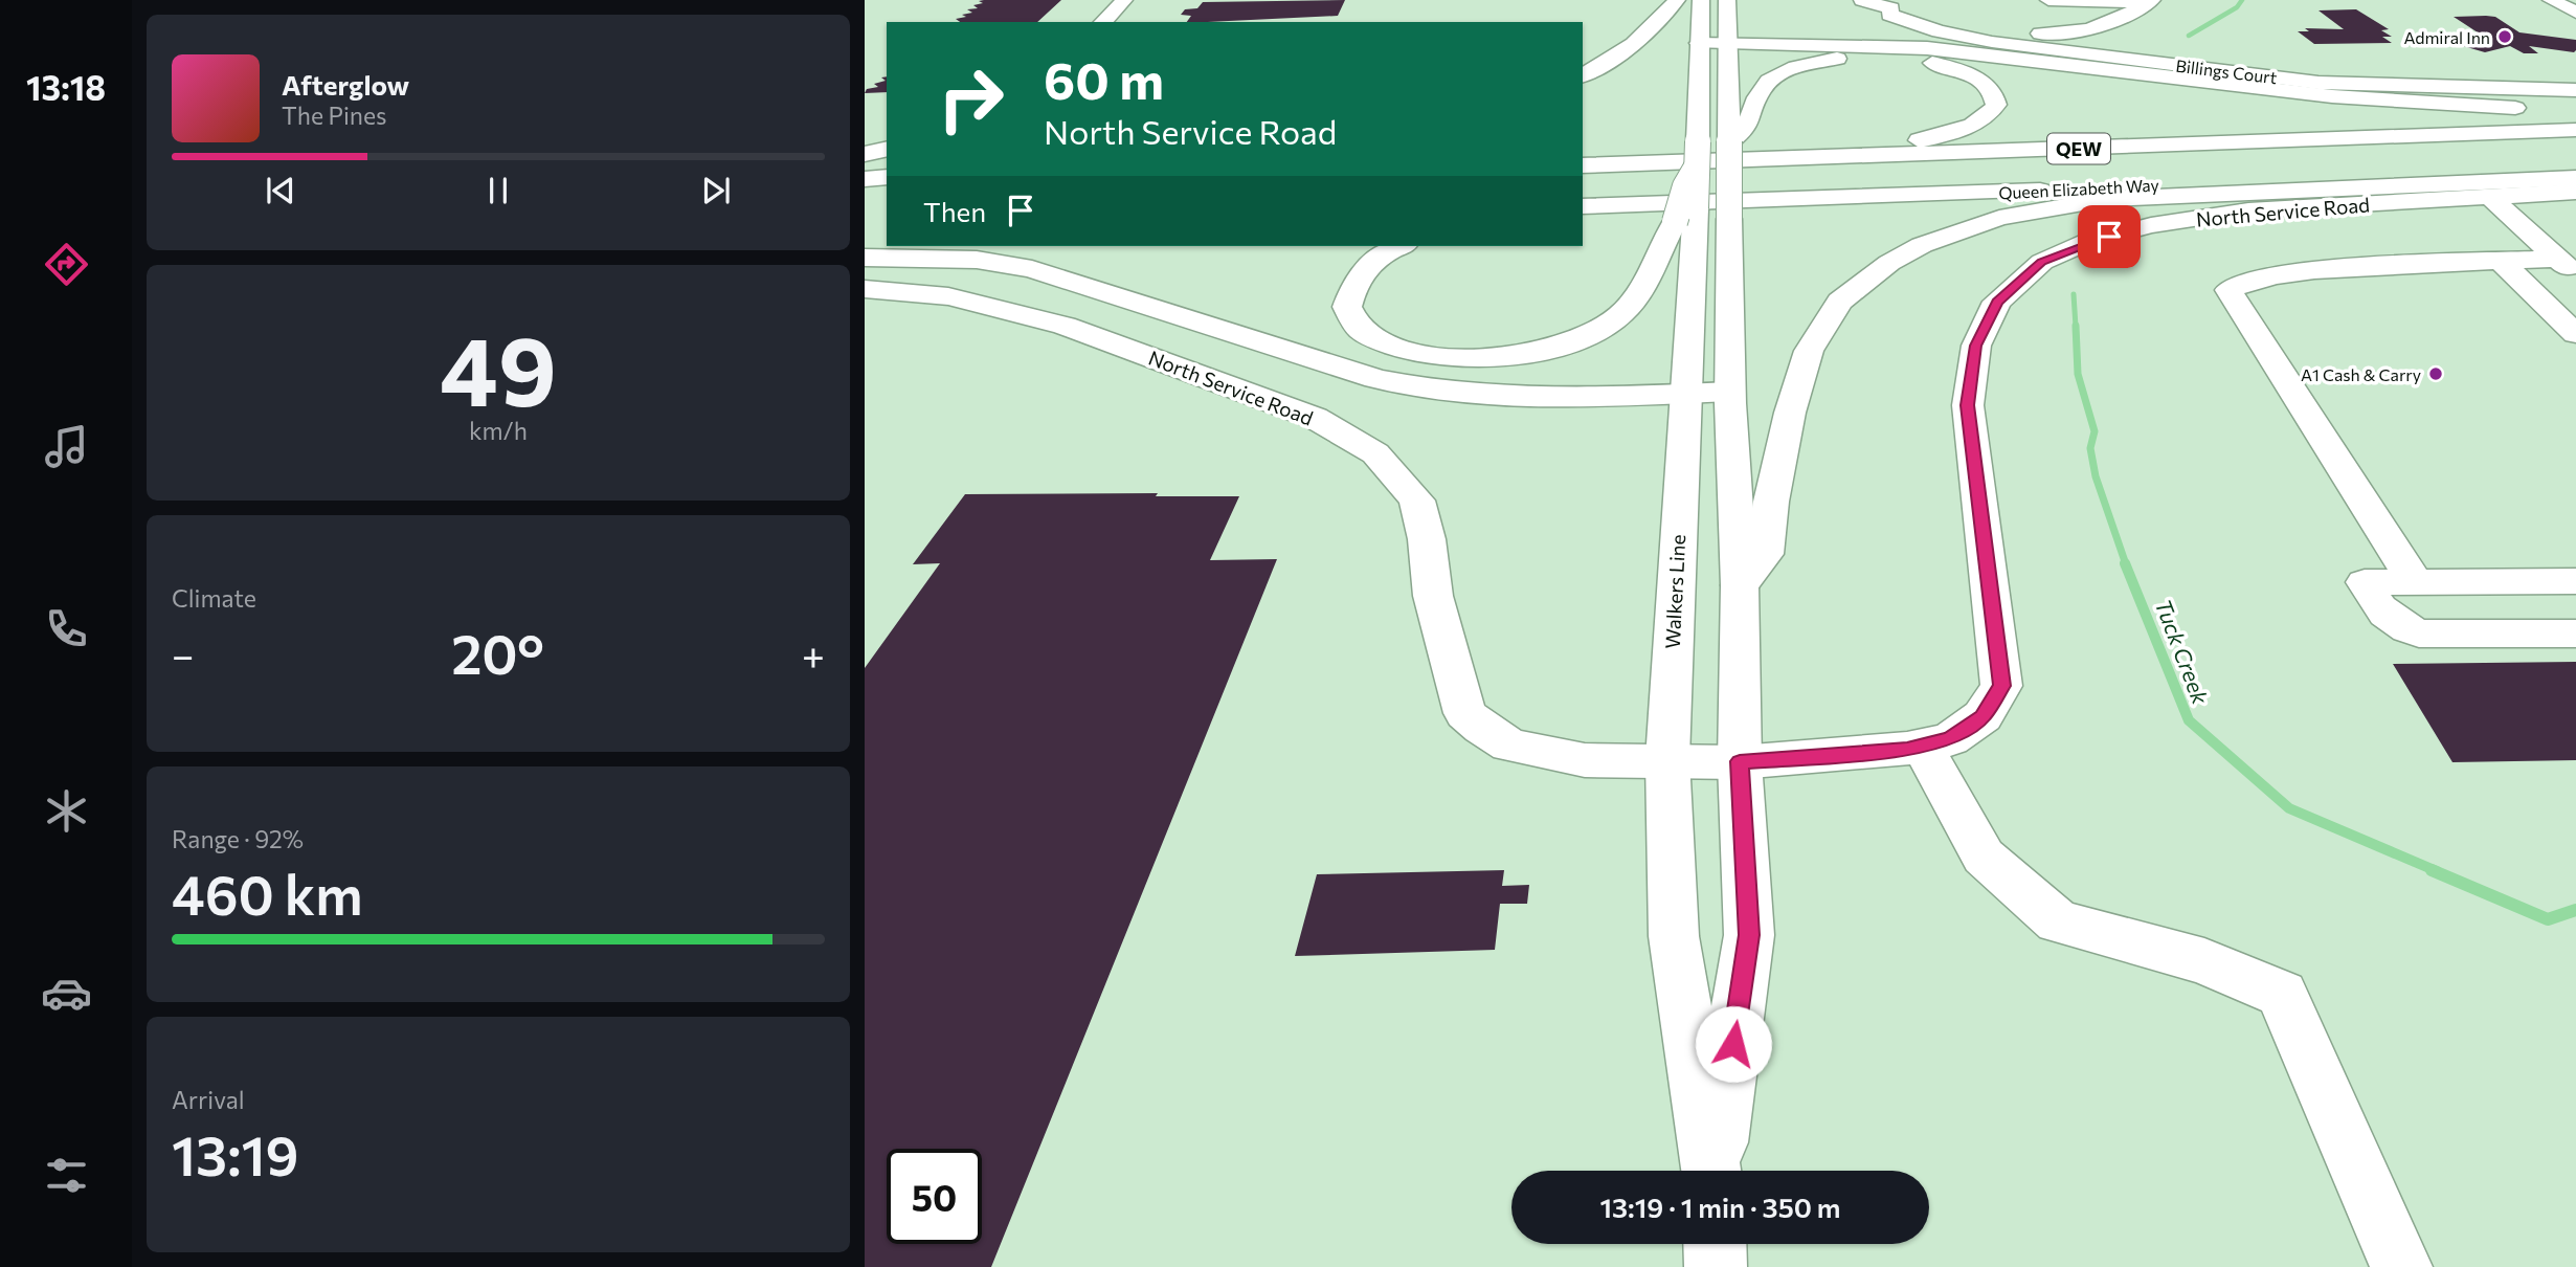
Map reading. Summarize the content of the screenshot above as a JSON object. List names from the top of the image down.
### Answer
{
  "streets": {
    "main road": [
      "Billings Court",
      "QEW",
      "Queen Elizabeth Way",
      "North Service Road",
      "Walkers Line"
    ]
  },
  "crossings": [
    ["North Service Road", "Walkers Line"]
  ],
  "water": ["Tuck Creek"],
  "places": ["Admiral Inn", "A1 Cash & Carry"],
  "page": {
    "tabs": "13:18",
    "turn": ["60 m", "North Service Road"],
    "song": ["Afterglow", "The Pines"],
    "then": "Then",
    "tile": [
      ["49", "km/h"],
      "Climate",
      ["Range · 92%", "460 km"],
      ["Arrival", "13:19"]
    ],
    "heat": ["−", "20°", "+"],
    "limit": "50",
    "trip": "13:19 · 1 min · 350 m"
  }
}
